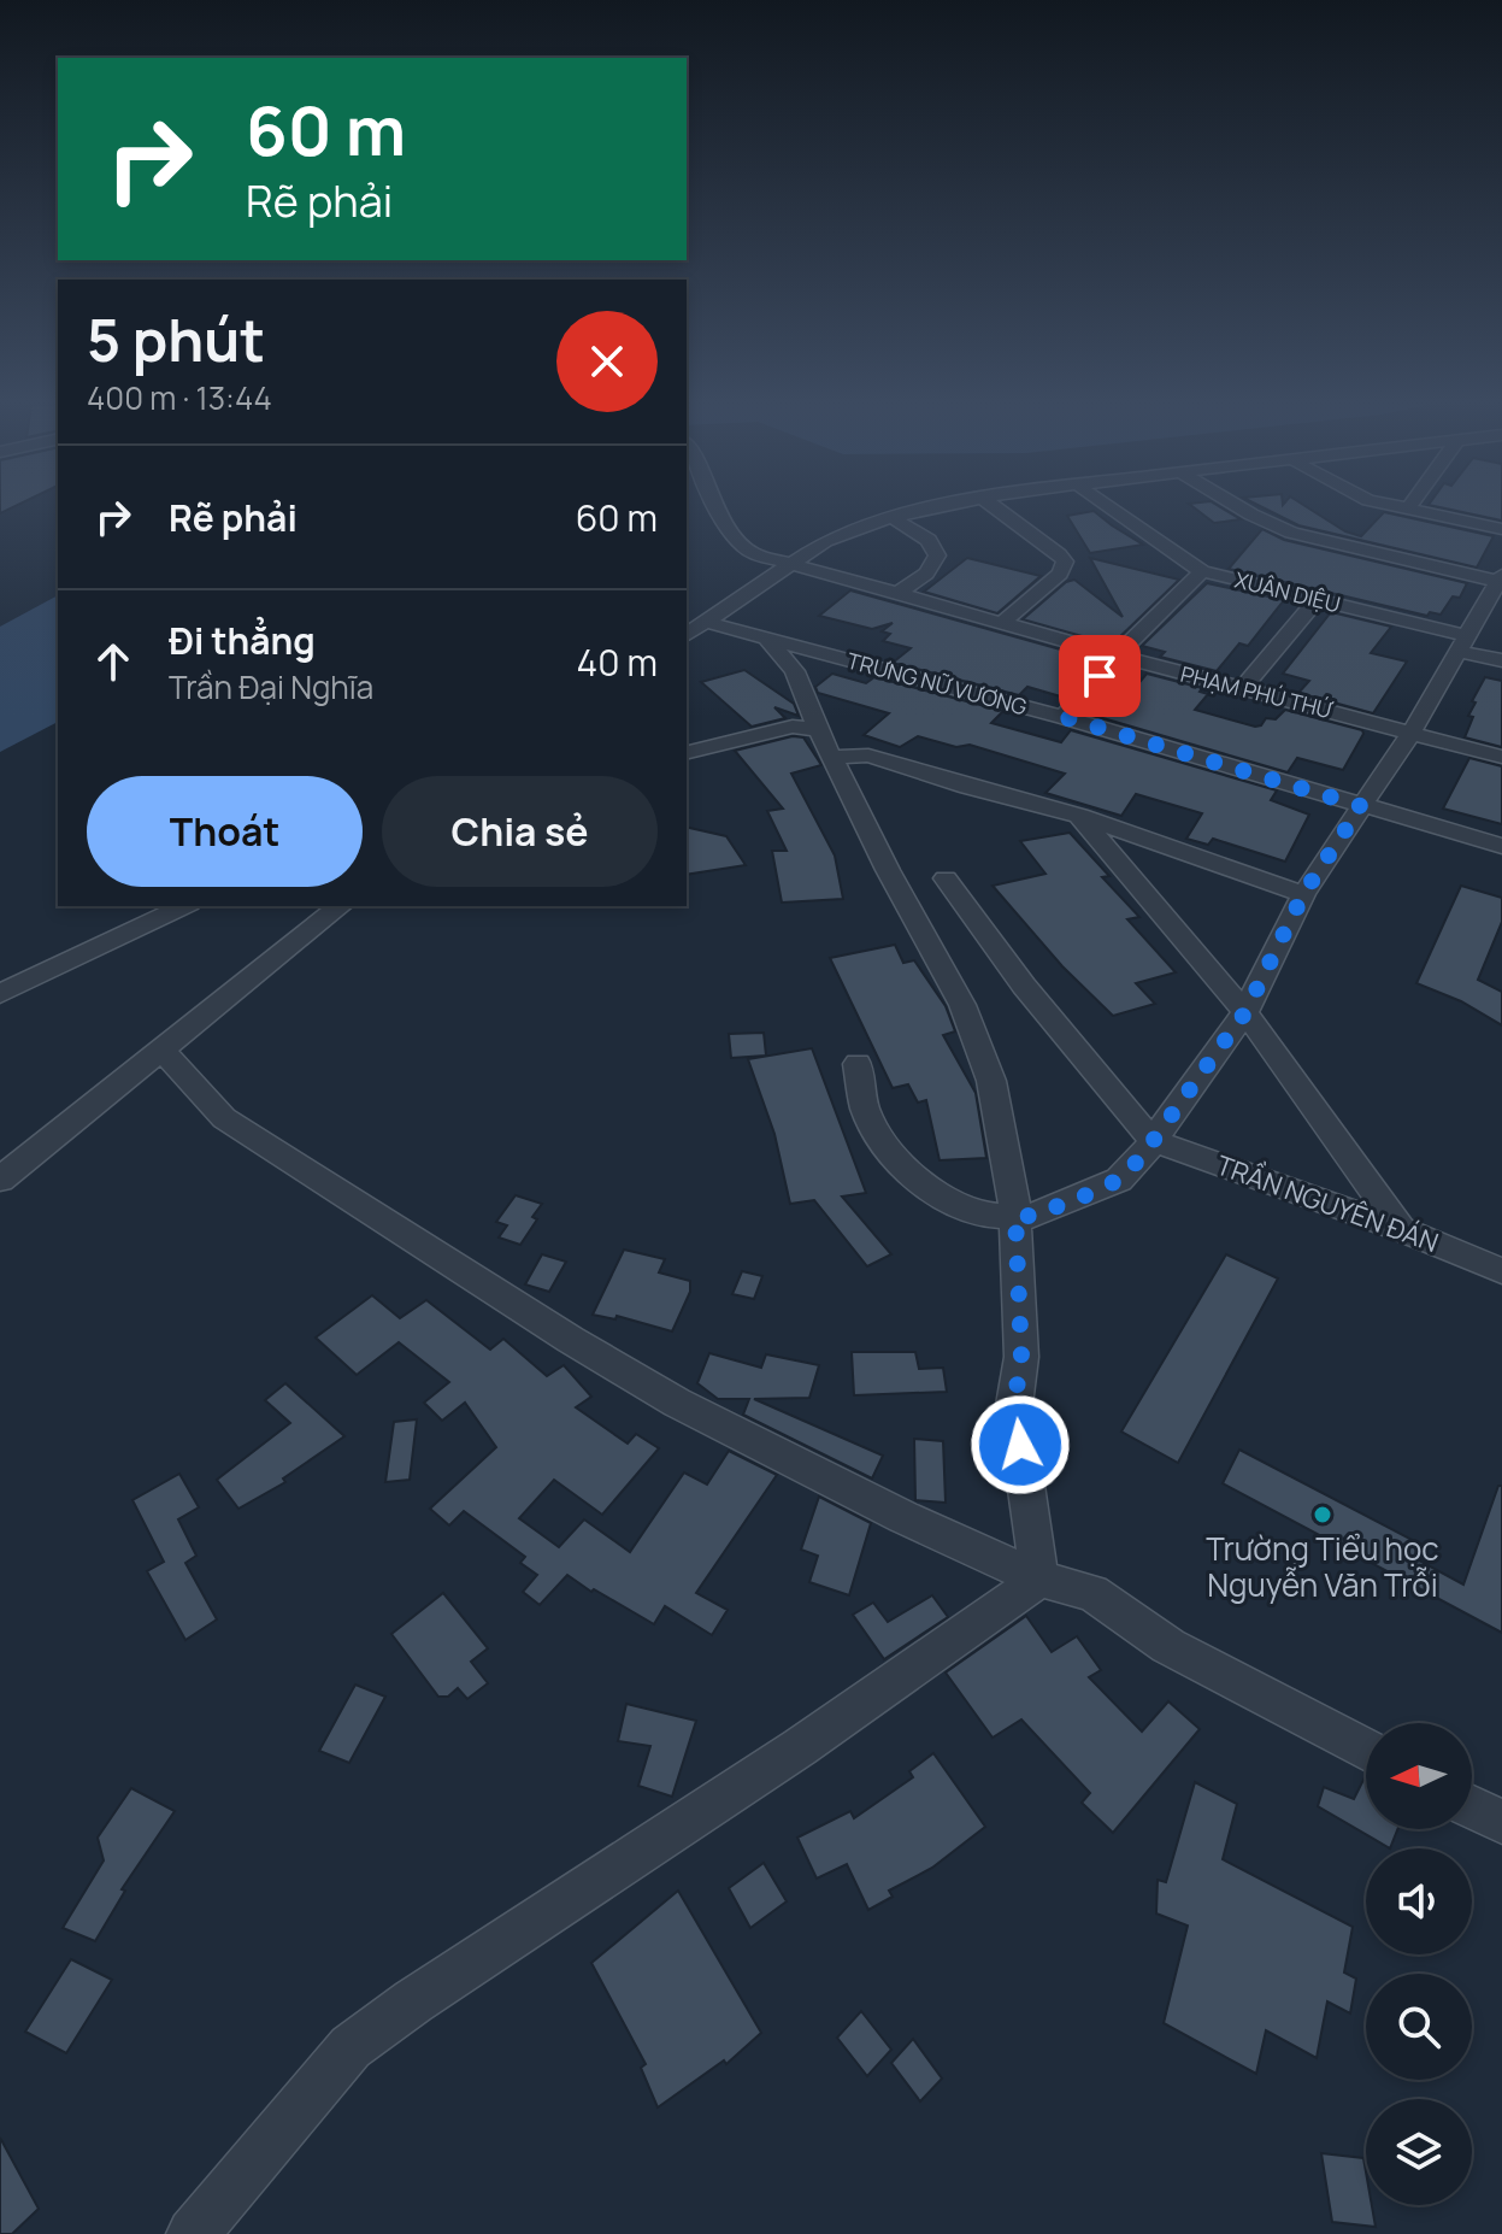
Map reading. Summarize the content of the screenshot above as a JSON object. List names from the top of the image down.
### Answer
{
  "streets": {
    "street": [
      "XUÂN DIỆU",
      "TRƯNG NỮ VƯƠNG",
      "PHẠM PHÚ THỨ",
      "TRẦN NGUYÊN ĐÁN"
    ]
  },
  "places": ["Trường Tiểu học Nguyễn Văn Trỗi"],
  "north": "left",
  "page": {
    "turn": ["60 m", "Rẽ phải"],
    "heading": ["5 phút", "400 m · 13:44"],
    "list": [
      {
        "name": "Rẽ phải",
        "value": "60 m"
      },
      {
        "name": "Đi thẳng",
        "note": "Trần Đại Nghĩa",
        "value": "40 m"
      }
    ],
    "buttons": ["Thoát", "Chia sẻ"]
  }
}
